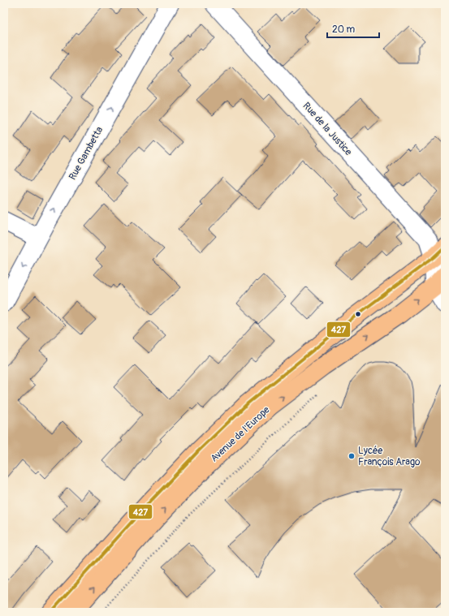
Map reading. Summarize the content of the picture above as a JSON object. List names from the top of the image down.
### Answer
{
  "streets": {
    "main road": ["Avenue de l'Europe"],
    "street": ["Rue de la Justice", "Rue Gambetta"]
  },
  "crossings": [
    ["Rue de la Justice", "Avenue de l'Europe"]
  ],
  "places": ["Lycée François Arago"],
  "lines": ["transit line 427"],
  "scale_bar": "20 m"
}
